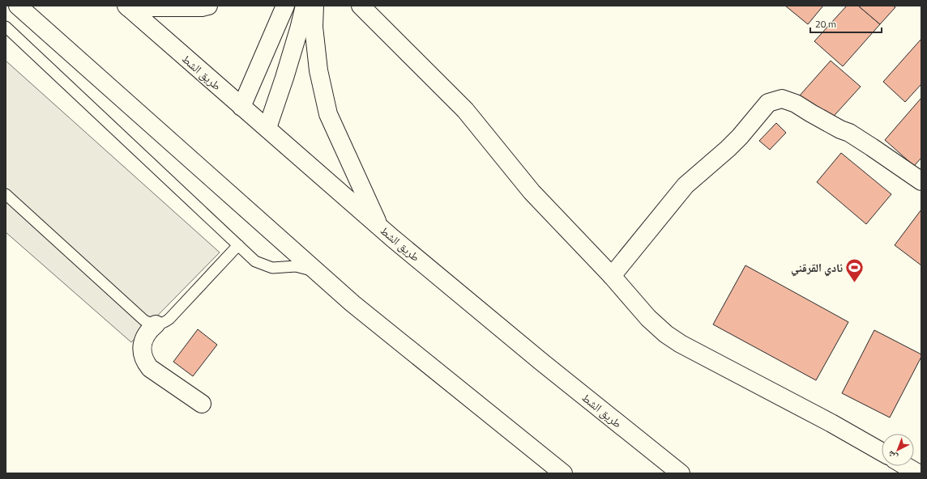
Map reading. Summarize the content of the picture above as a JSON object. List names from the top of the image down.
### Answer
{
  "streets": {
    "main road": ["طريق الشط"]
  },
  "places": {
    "sports": ["نادي القرقني"]
  },
  "scale_bar": "20 m",
  "north": "bottom left"
}
